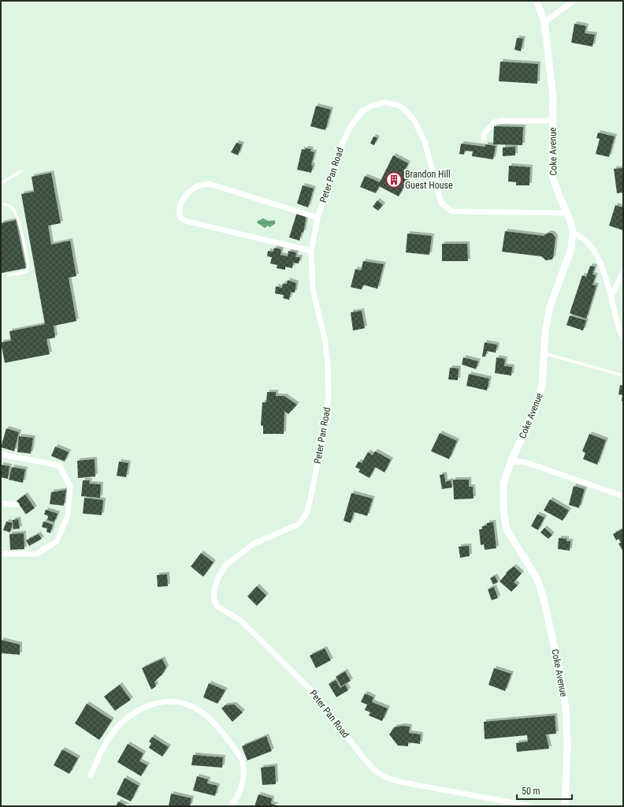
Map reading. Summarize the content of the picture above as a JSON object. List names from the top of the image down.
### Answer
{
  "streets": {
    "street": ["Coke Avenue", "Peter Pan Road"]
  },
  "crossings": [
    ["Coke Avenue", "Peter Pan Road"]
  ],
  "places": {
    "building": ["Brandon Hill Guest House"]
  },
  "scale_bar": "50 m"
}
